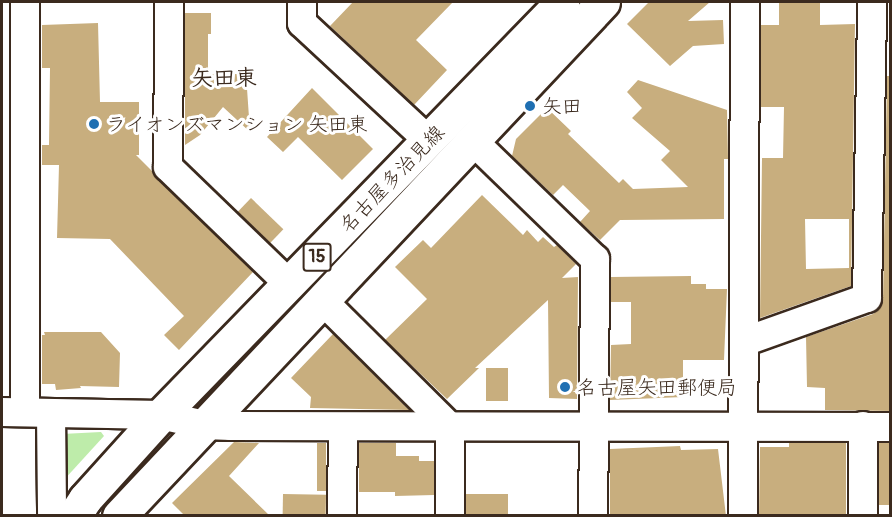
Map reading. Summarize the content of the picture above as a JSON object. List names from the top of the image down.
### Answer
{
  "streets": {
    "main road": ["名古屋多治見線", "15"]
  },
  "districts": ["矢田東"],
  "places": ["矢田", "ライオンズマンション 矢田東", "名古屋矢田郵便局"]
}
